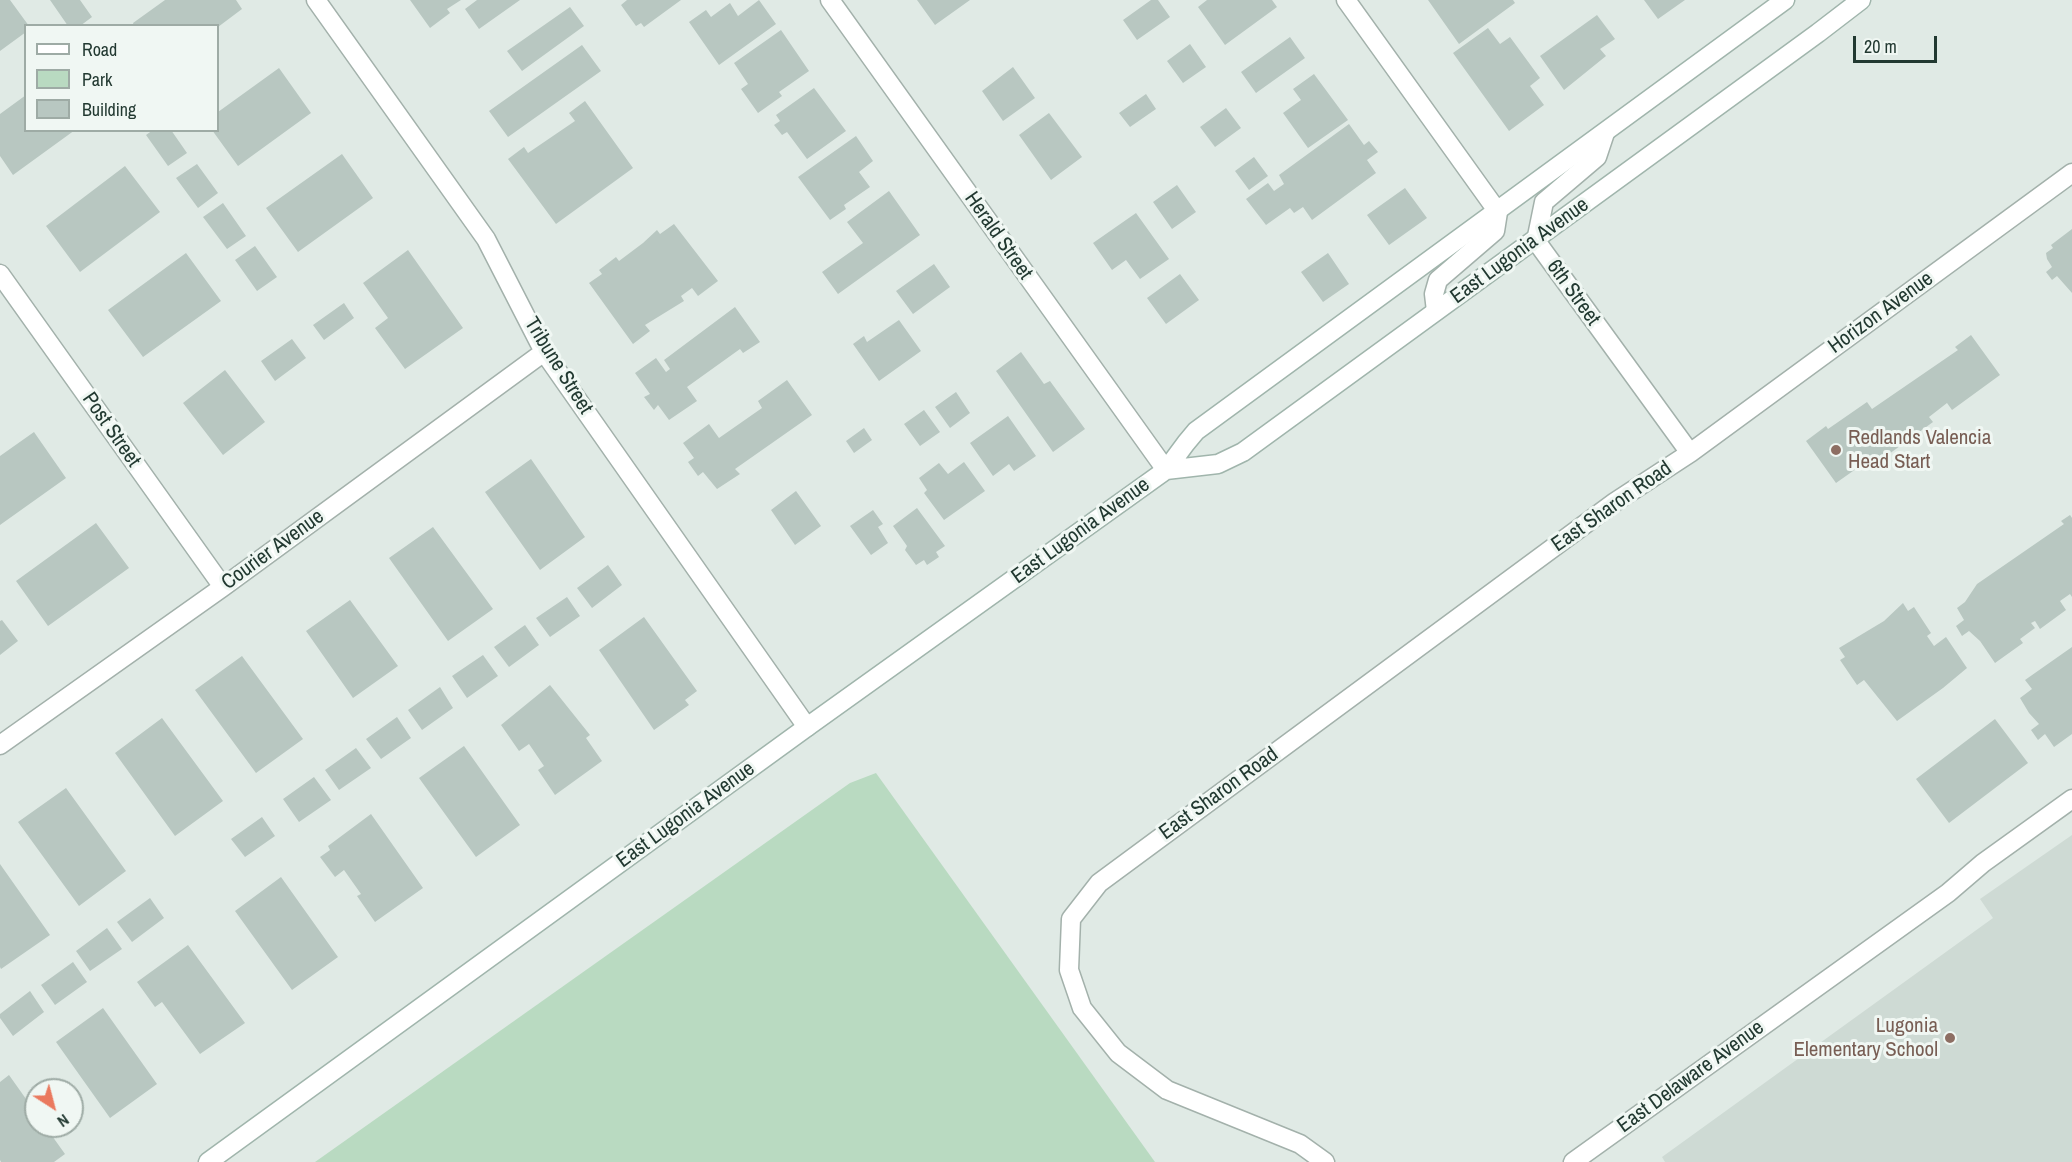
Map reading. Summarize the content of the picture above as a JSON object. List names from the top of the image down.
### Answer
{
  "streets": {
    "street": [
      "Herald Street",
      "East Lugonia Avenue",
      "6th Street",
      "Horizon Avenue",
      "Tribune Street",
      "Post Street",
      "East Sharon Road",
      "Courier Avenue",
      "East Delaware Avenue"
    ]
  },
  "crossings": [
    ["Herald Street", "East Lugonia Avenue"],
    ["East Lugonia Avenue", "6th Street"],
    ["East Lugonia Avenue", "Tribune Street"],
    ["6th Street", "Horizon Avenue"],
    ["6th Street", "East Sharon Road"],
    ["Horizon Avenue", "East Sharon Road"],
    ["Tribune Street", "Courier Avenue"],
    ["Post Street", "Courier Avenue"]
  ],
  "places": ["Redlands Valencia Head Start", "Lugonia Elementary School"],
  "legend": ["Road", "Park", "Building"],
  "scale_bar": "20 m",
  "north": "bottom right"
}
